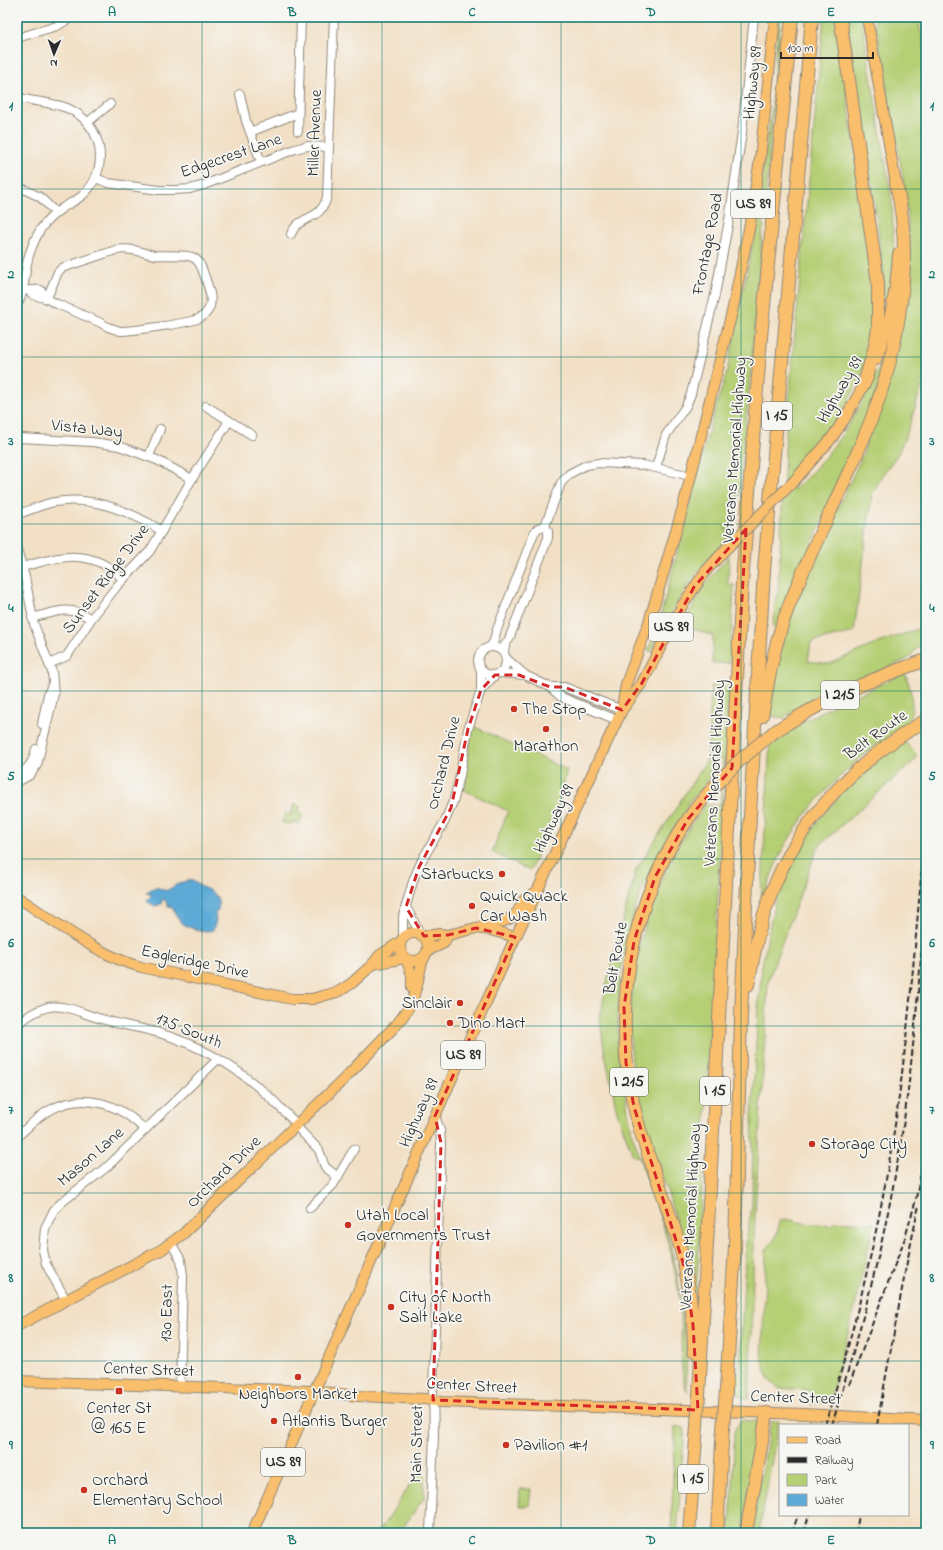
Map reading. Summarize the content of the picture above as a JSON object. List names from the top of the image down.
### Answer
{
  "streets": {
    "highway": [
      "I 15",
      "Veterans Memorial Highway",
      "I 215",
      "Belt Route"
    ],
    "main road": [
      "Highway 89",
      "US 89",
      "Orchard Drive",
      "Eagleridge Drive",
      "Center Street"
    ],
    "street": [
      "Miller Avenue",
      "Edgecrest Lane",
      "Frontage Road",
      "Vista Way",
      "Sunset Ridge Drive",
      "175 South",
      "Mason Lane",
      "130 East",
      "Main Street"
    ]
  },
  "crossings": [
    ["Highway 89", "Center Street"],
    ["Highway 89", "Main Street"],
    ["Miller Avenue", "Edgecrest Lane"],
    ["I 15", "Belt Route"],
    ["Vista Way", "Sunset Ridge Drive"],
    ["Veterans Memorial Highway", "Belt Route"],
    ["Orchard Drive", "Eagleridge Drive"],
    ["Orchard Drive", "175 South"],
    ["Orchard Drive", "Mason Lane"],
    ["Orchard Drive", "130 East"],
    ["175 South", "Mason Lane"],
    ["130 East", "Center Street"],
    ["Center Street", "Main Street"]
  ],
  "places": {
    "other": [
      "The Stop",
      "Marathon",
      "Starbucks",
      "Quick Quack Car Wash",
      "Sinclair",
      "Dino Mart",
      "Storage City",
      "Utah Local Governments Trust",
      "City of North Salt Lake",
      "Neighbors Market",
      "Atlantis Burger",
      "Pavilion #1",
      "Orchard Elementary School"
    ],
    "transit": ["Center St @ 165 E"]
  },
  "legend": [
    "Road",
    "Railway",
    "Park",
    "Water"
  ],
  "scale_bar": "100 m",
  "north": "bottom",
  "grid": {
    "columns": [
      "A",
      "B",
      "C",
      "D",
      "E"
    ],
    "rows": [
      "1",
      "2",
      "3",
      "4",
      "5",
      "6",
      "7",
      "8",
      "9"
    ]
  }
}
